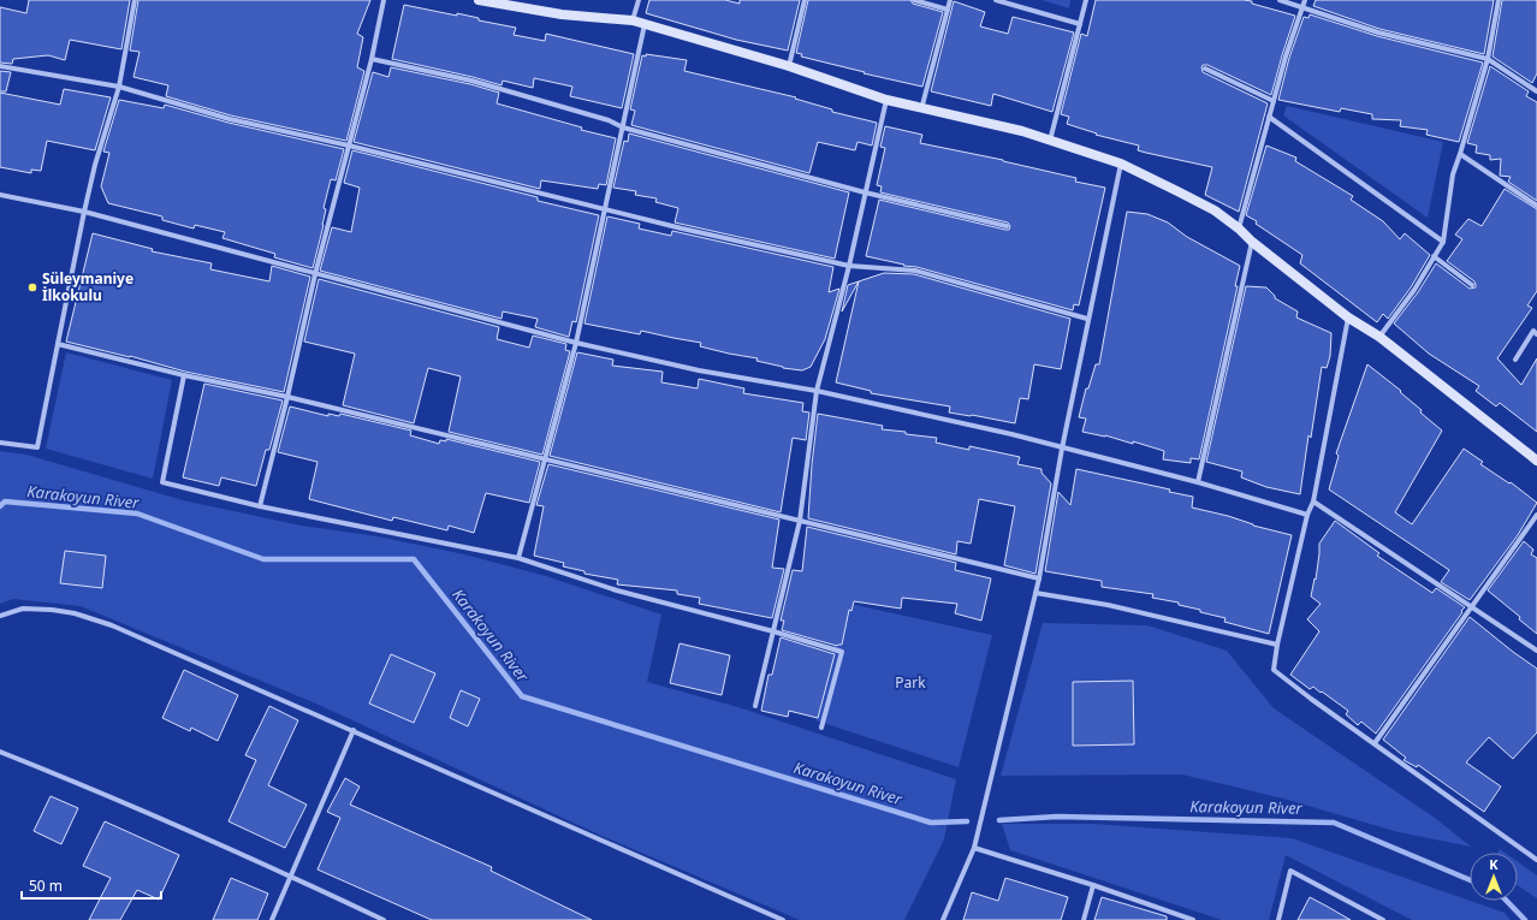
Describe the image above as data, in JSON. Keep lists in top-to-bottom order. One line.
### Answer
{"water":["Karakoyun River"],"parks":["Park"],"places":["Süleymaniye İlkokulu"],"scale_bar":"50 m","north":"top"}
